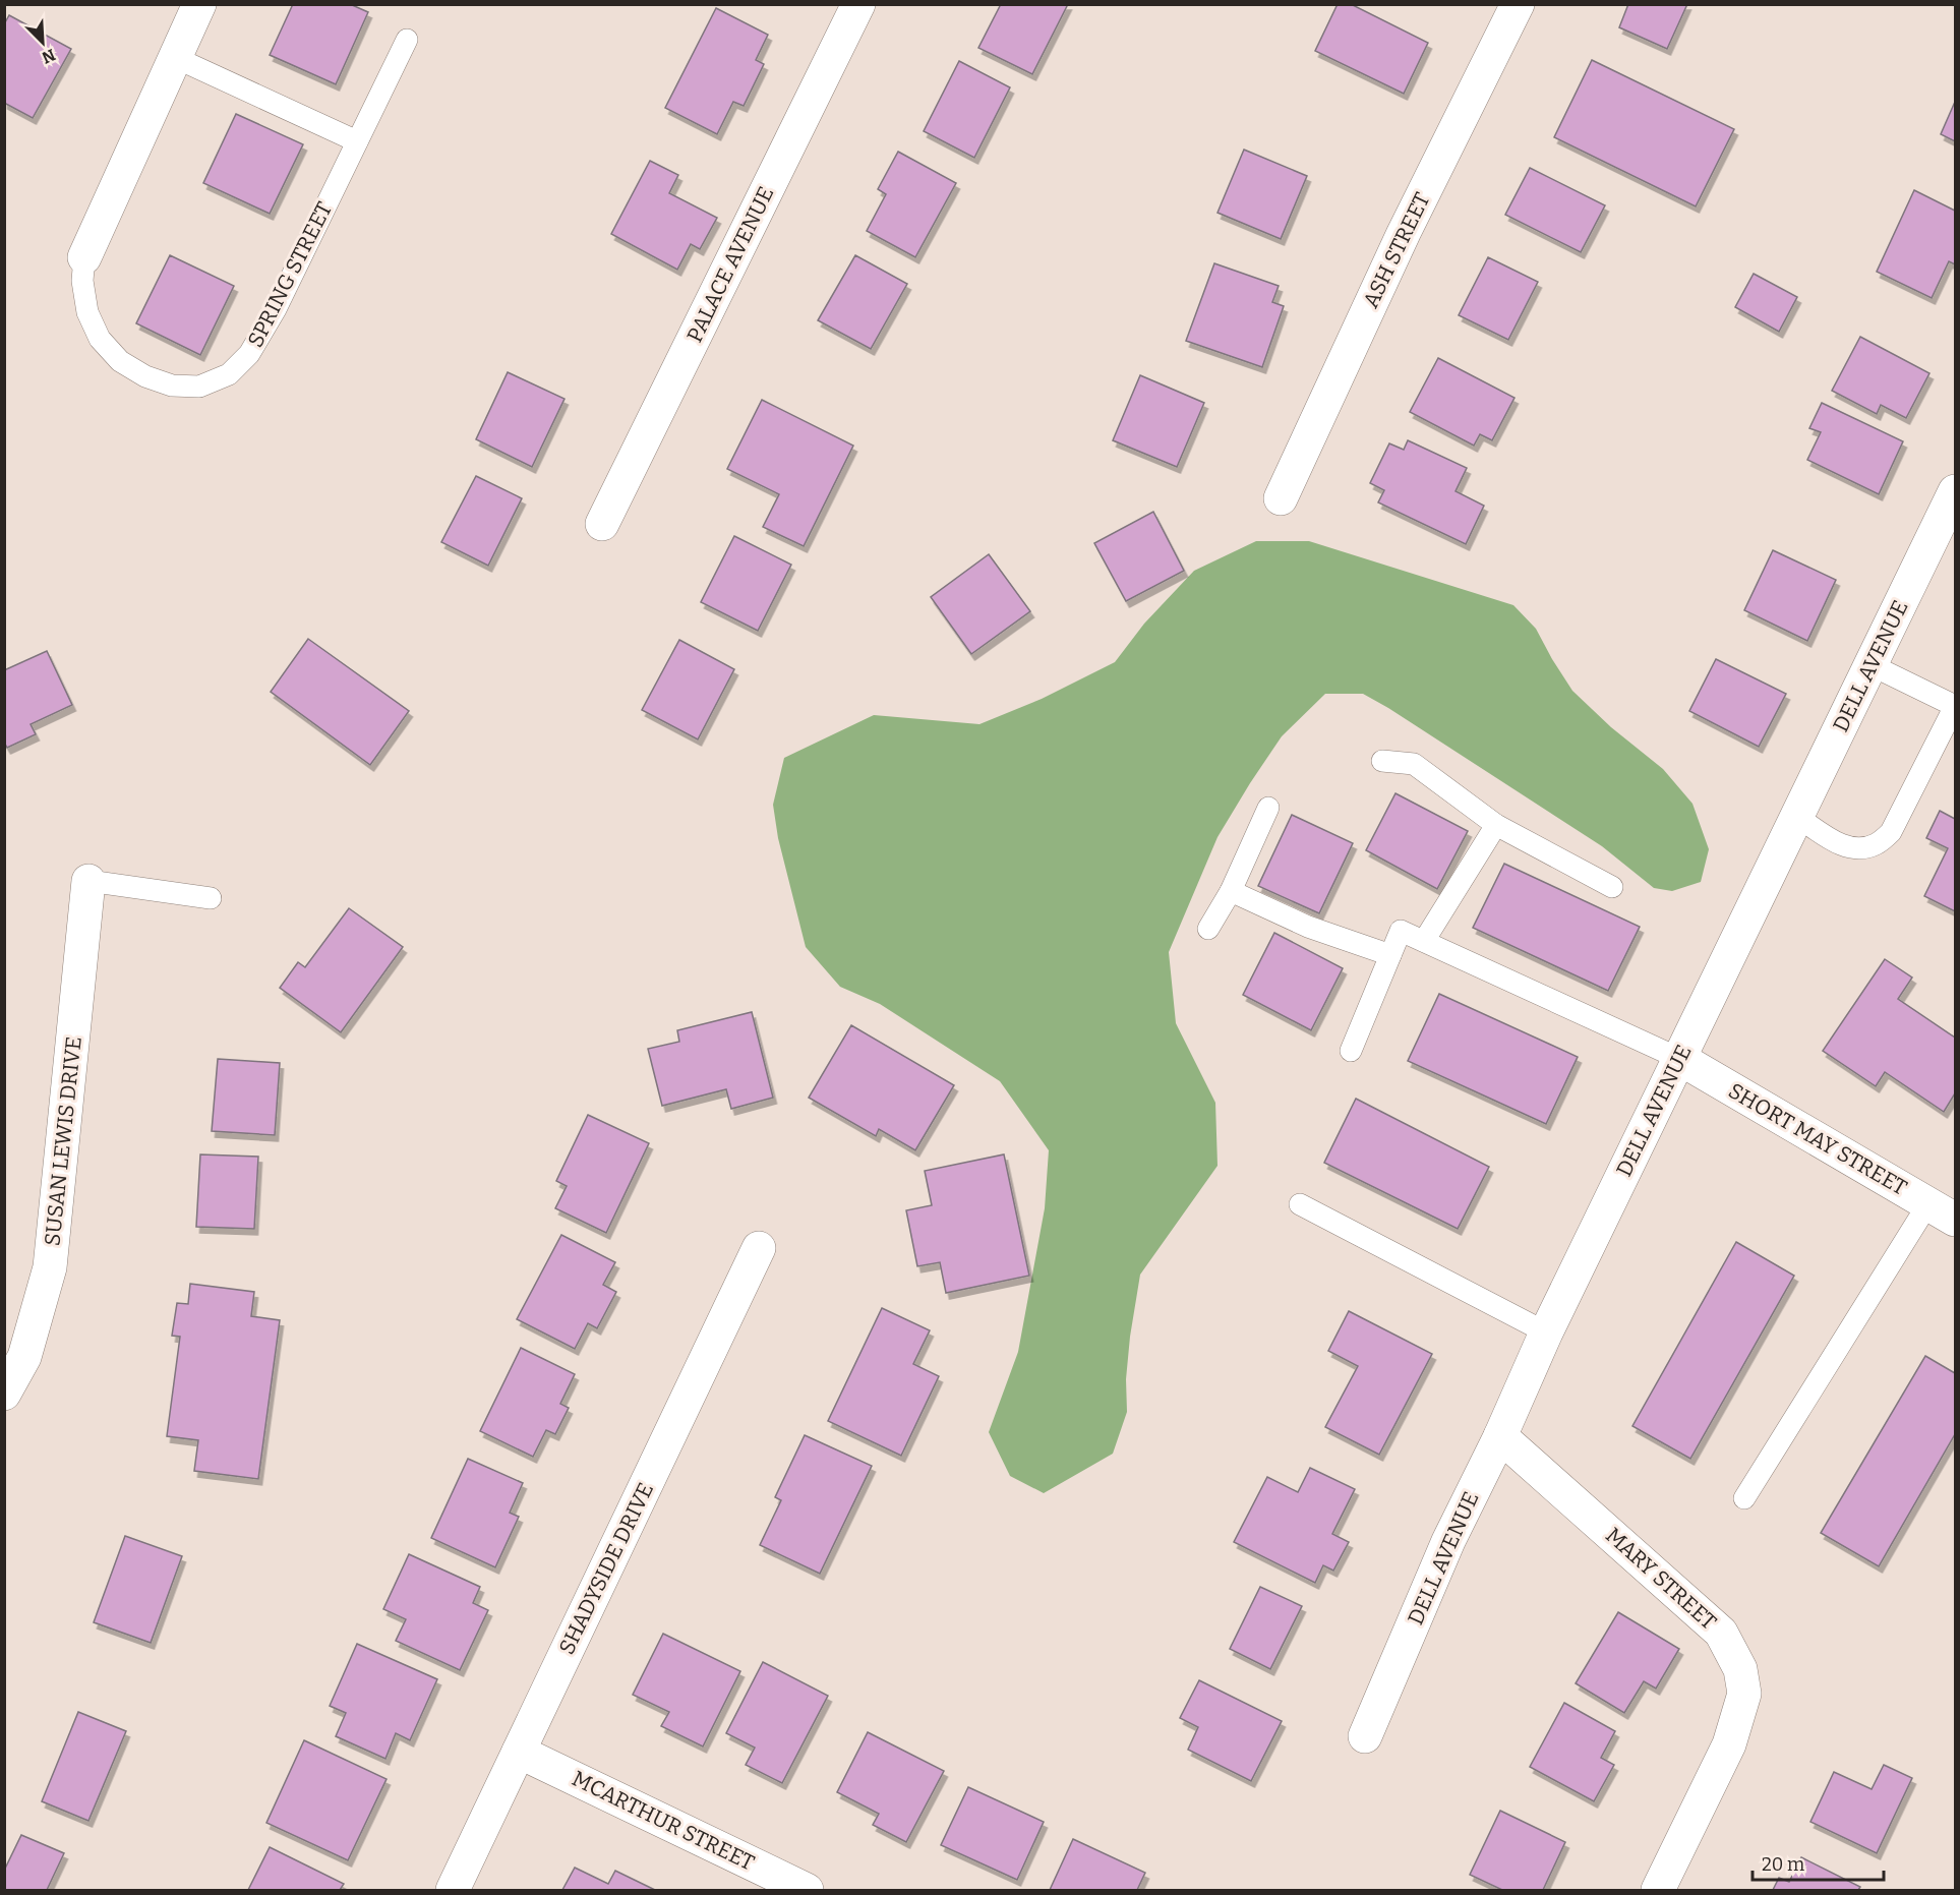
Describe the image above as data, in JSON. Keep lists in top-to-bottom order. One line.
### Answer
{"streets":{"street":["ASH STREET","PALACE AVENUE","SPRING STREET","DELL AVENUE","SHORT MAY STREET","SUSAN LEWIS DRIVE","SHADYSIDE DRIVE","MARY STREET","MCARTHUR STREET"]},"crossings":[["DELL AVENUE","SHORT MAY STREET"],["DELL AVENUE","MARY STREET"],["SHADYSIDE DRIVE","MCARTHUR STREET"]],"scale_bar":"20 m","north":"bottom right"}
